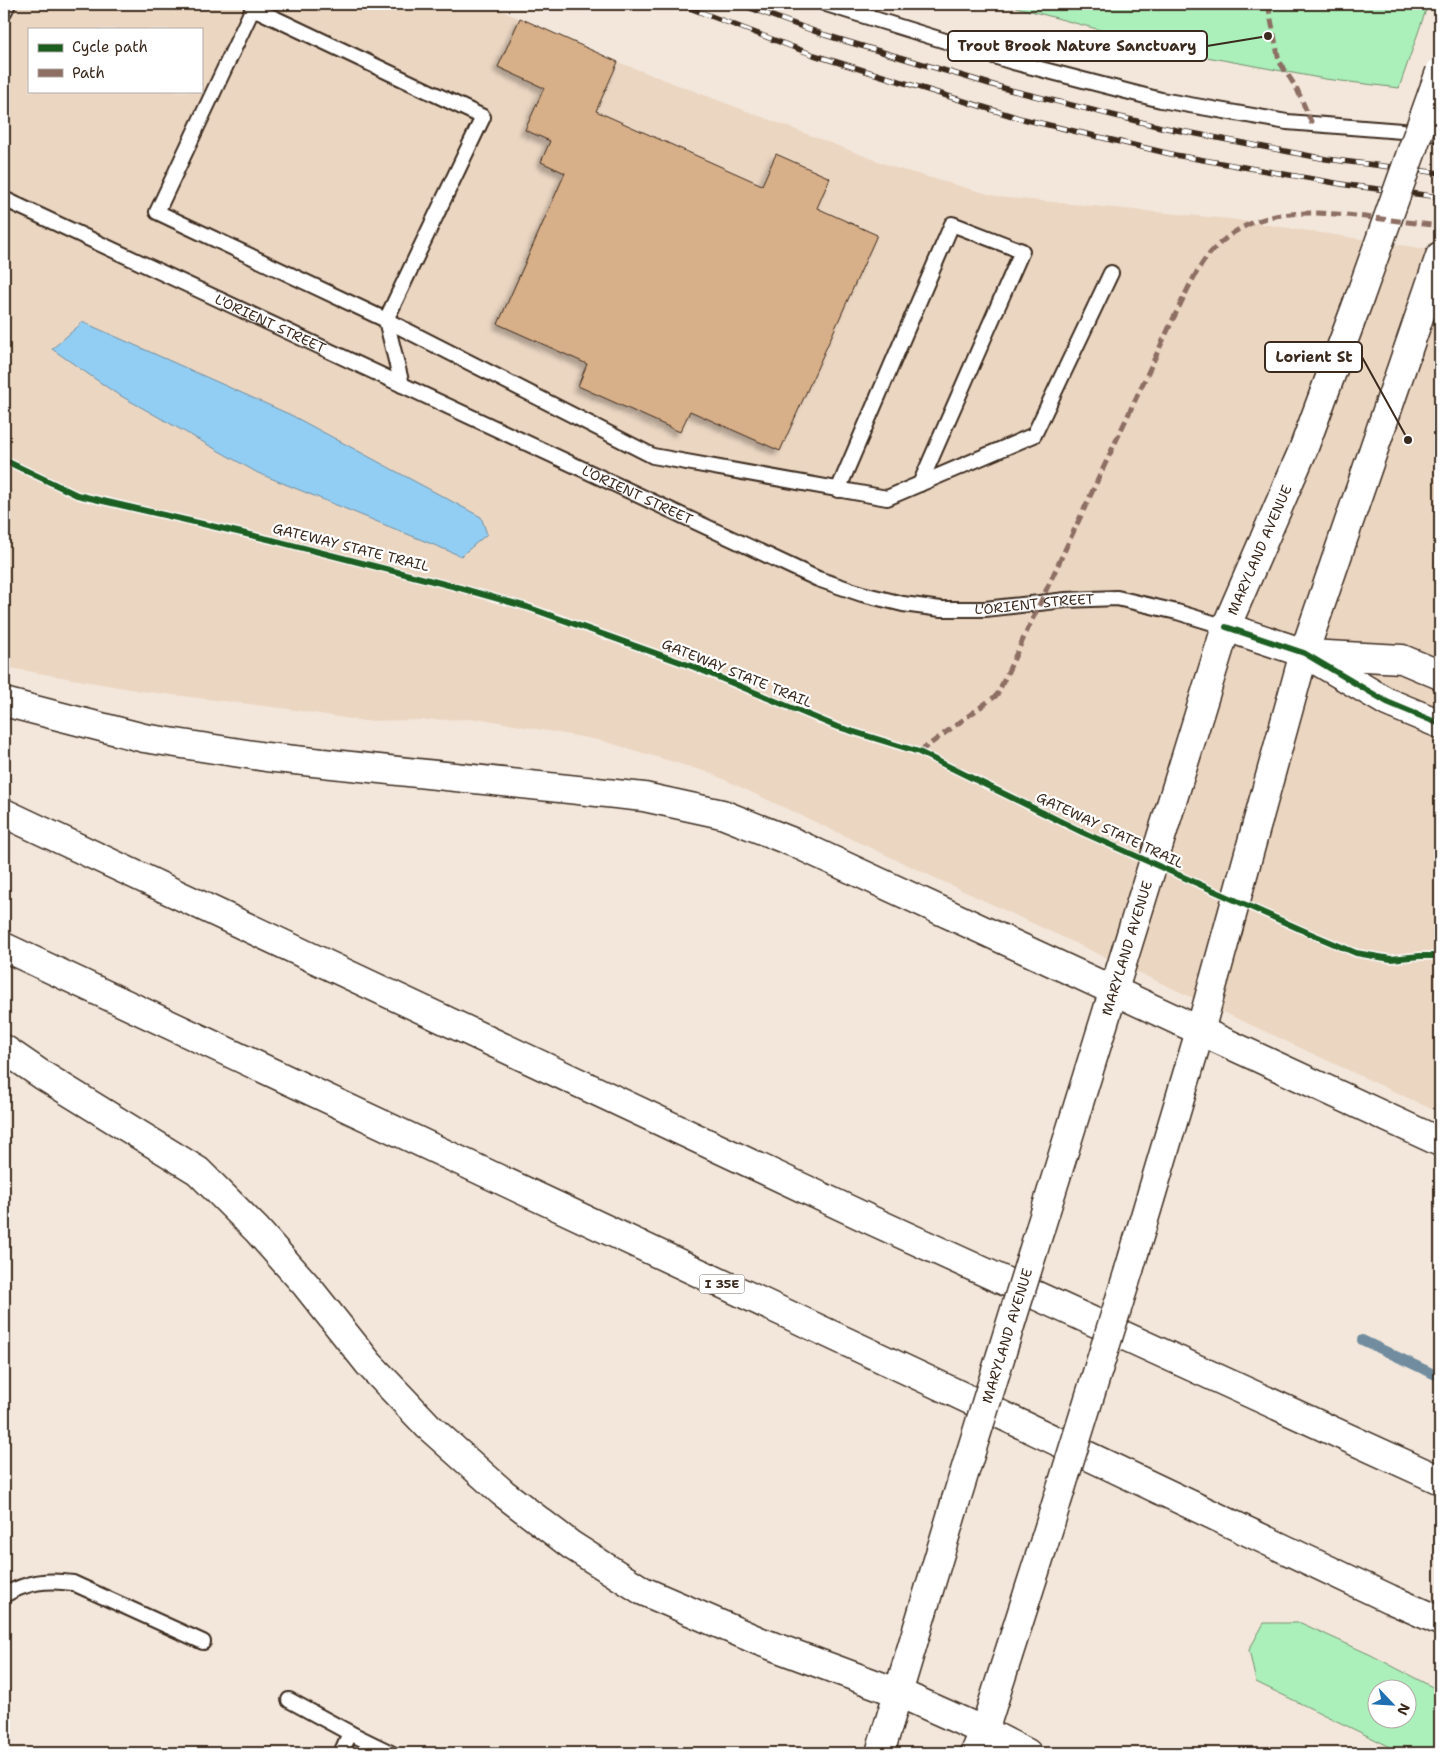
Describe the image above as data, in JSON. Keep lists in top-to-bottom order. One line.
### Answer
{"streets":{"main road":["L'ORIENT STREET","MARYLAND AVENUE","I 35E"],"cycle path":["GATEWAY STATE TRAIL"]},"crossings":[["L'ORIENT STREET","MARYLAND AVENUE"]],"places":["Trout Brook Nature Sanctuary","Lorient St"],"legend":["Cycle path","Path"],"north":"bottom right"}
